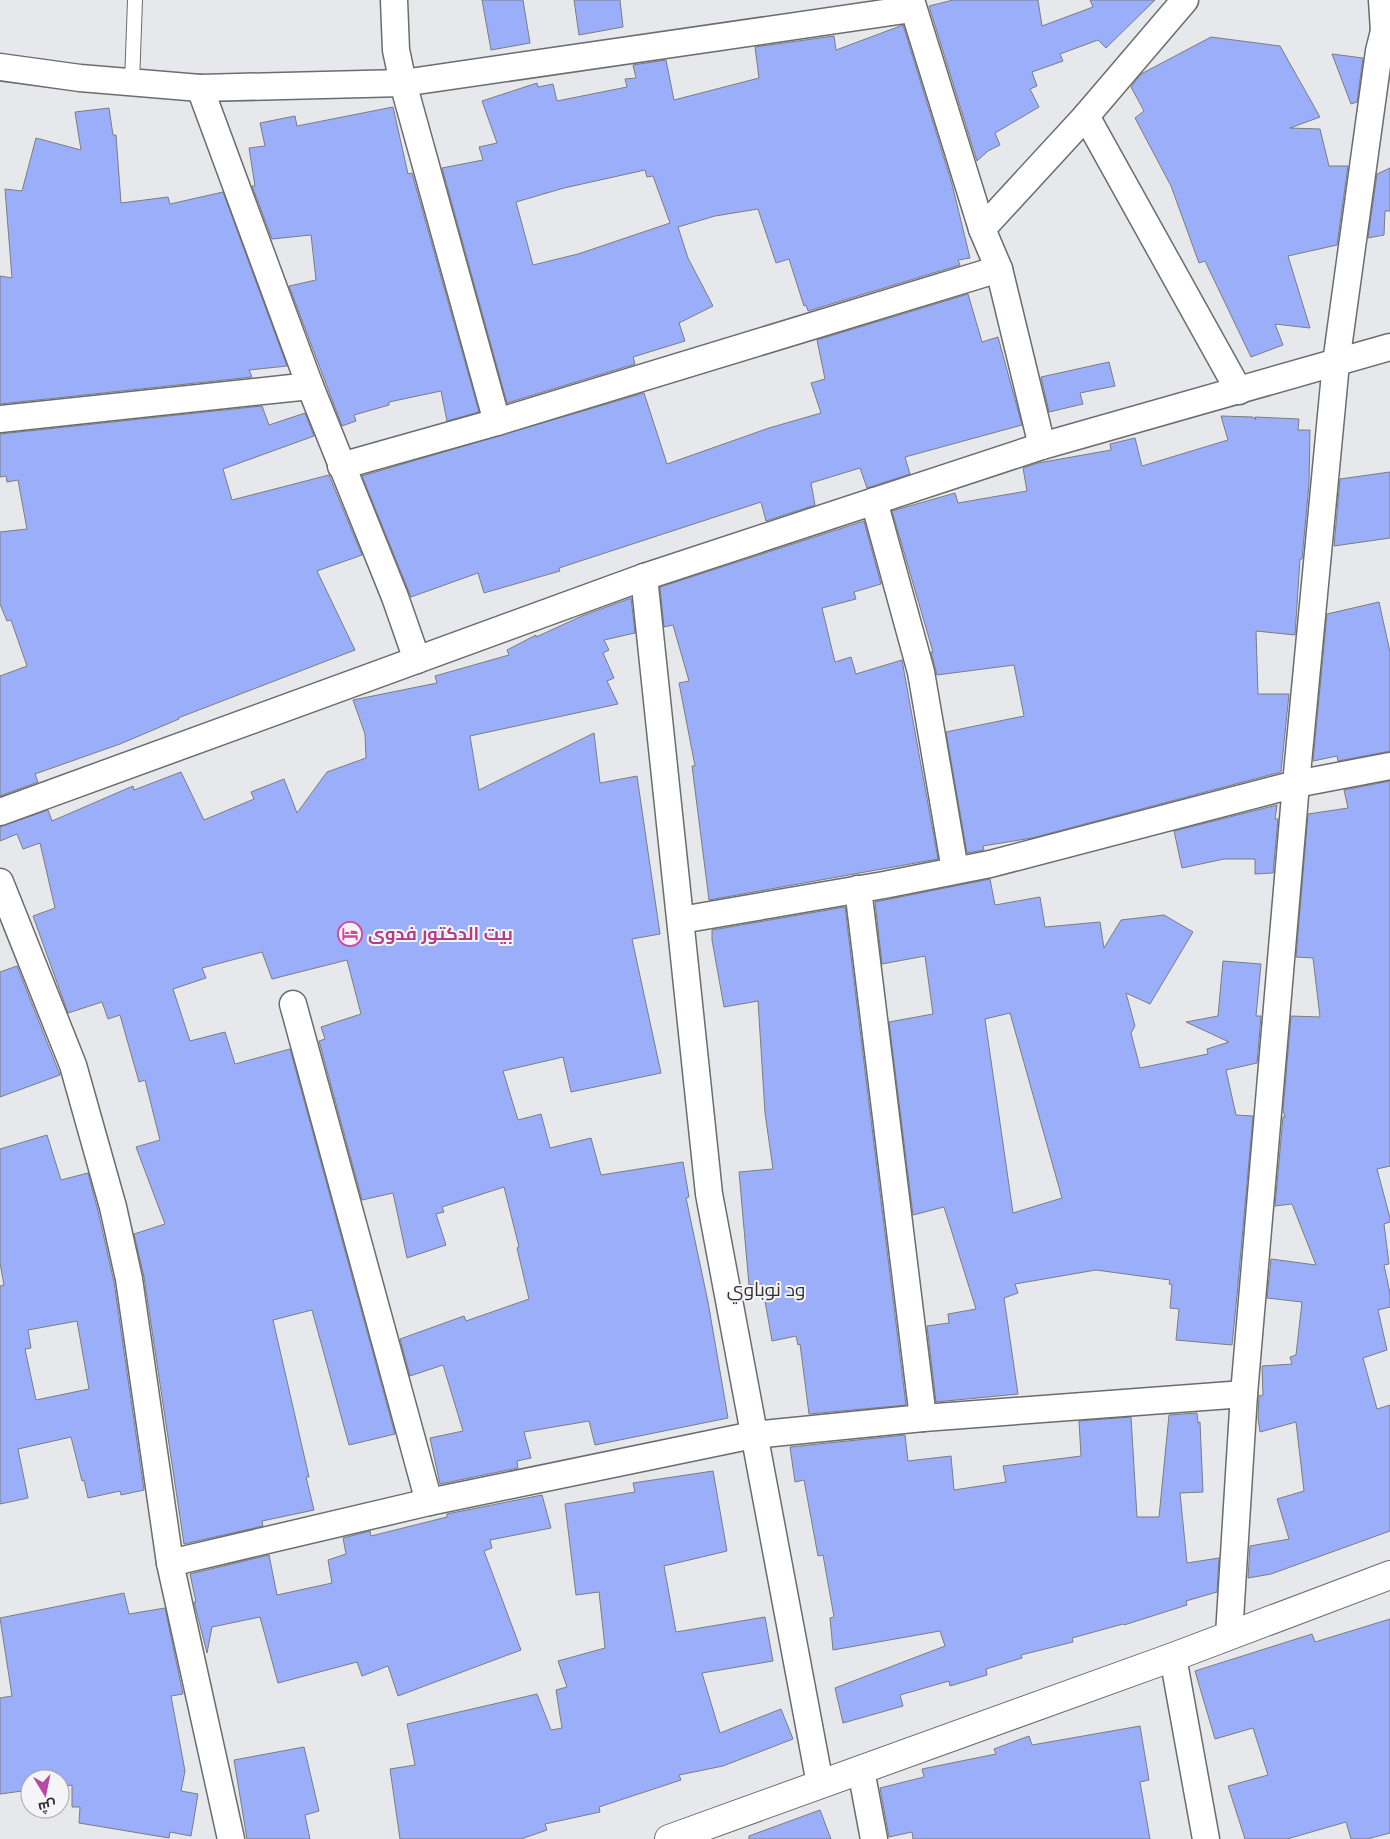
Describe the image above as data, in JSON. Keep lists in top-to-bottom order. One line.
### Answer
{"districts":["ود نوباوي"],"places":{"hotel":["بيت الدكتور فدوى"]},"north":"bottom"}
